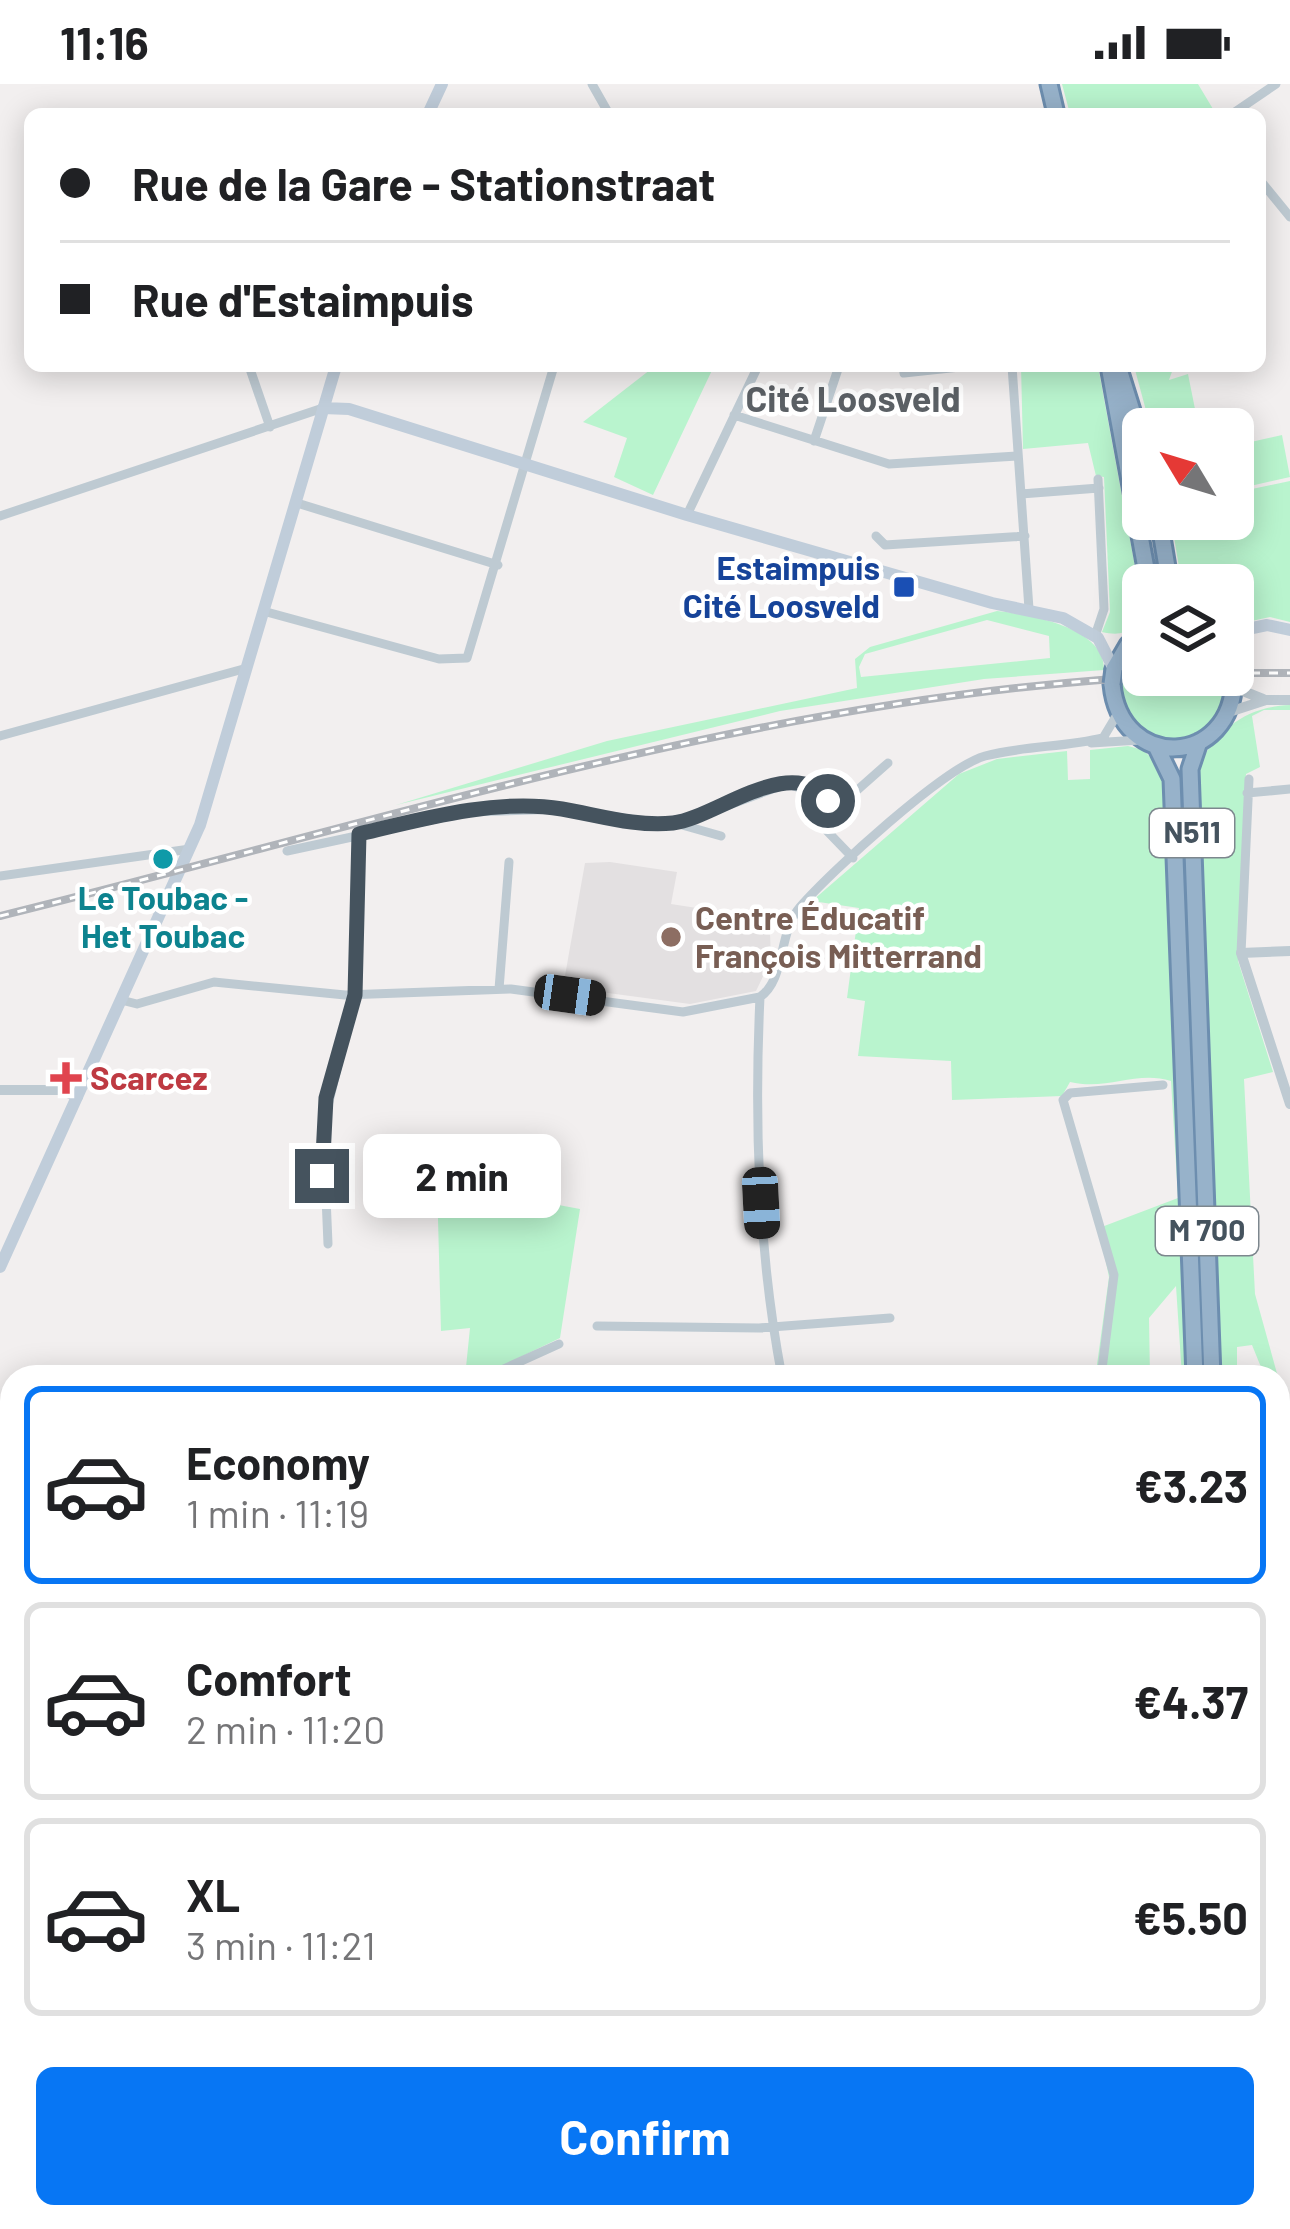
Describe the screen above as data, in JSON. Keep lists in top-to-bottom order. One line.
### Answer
{"streets":{"highway":["N511","M 700"]},"crossings":[["N511","M 700"]],"districts":["Cité Loosveld"],"places":{"transit":["Estaimpuis Cité Loosveld"],"other":["Le Toubac - Het Toubac","Centre Éducatif François Mitterrand"],"health":["Scarcez"]},"north":"top left","page":{"status":"11:16","banner":["Rue de la Gare - Stationstraat","Rue d'Estaimpuis"],"bubble":"2 min","list":[{"name":"Economy","note":"1 min · 11:19","value":"€3.23"},{"name":"Comfort","note":"2 min · 11:20","value":"€4.37"},{"name":"XL","note":"3 min · 11:21","value":"€5.50"}],"buttons":"Confirm"}}
